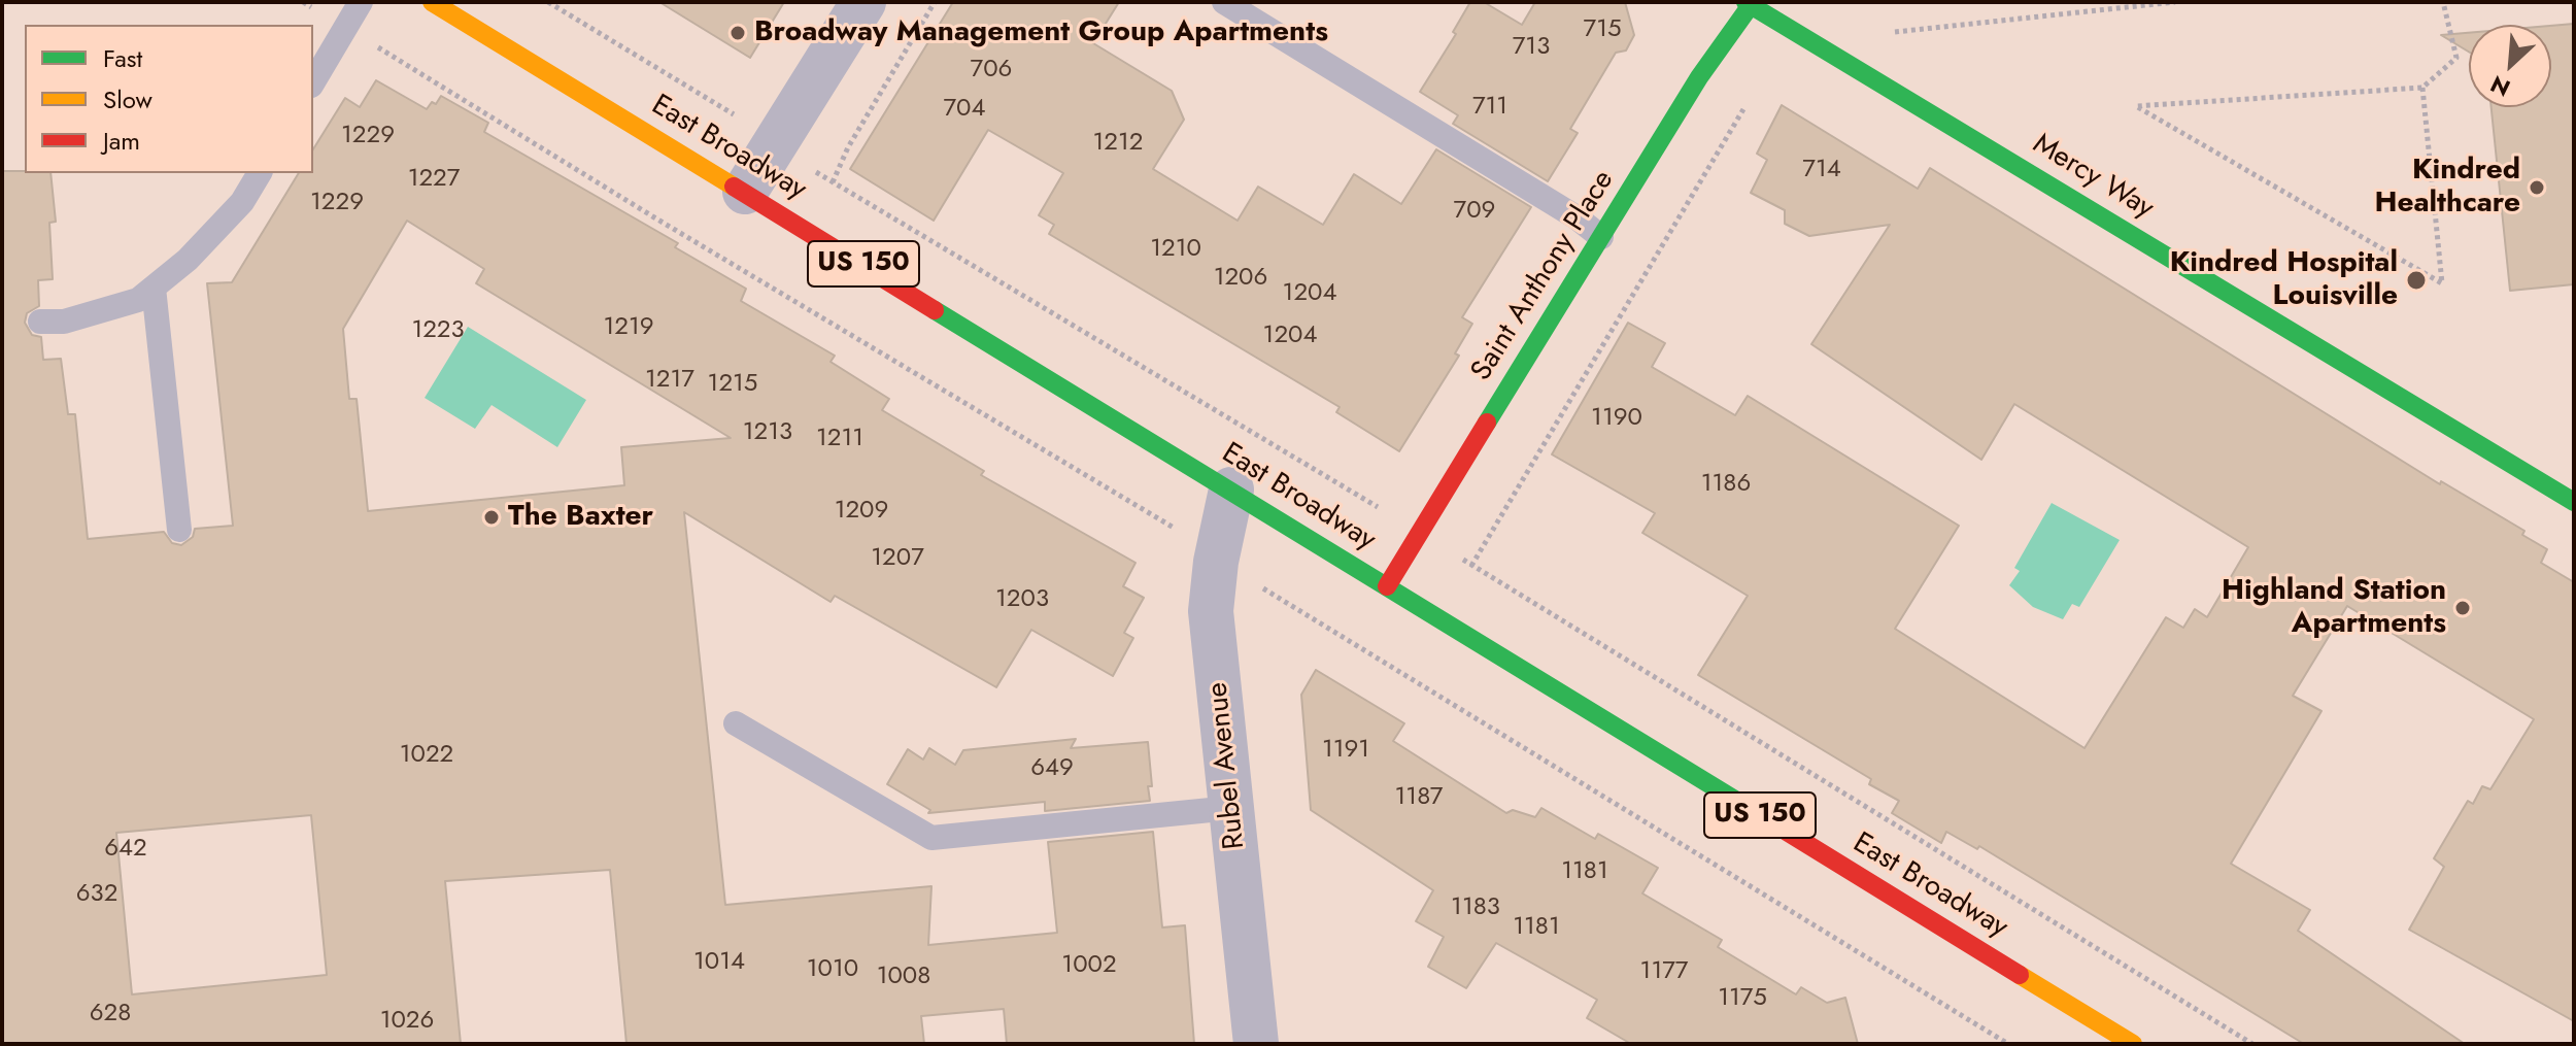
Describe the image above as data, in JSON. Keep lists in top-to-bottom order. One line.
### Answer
{"streets":{"main road":["East Broadway","Mercy Way","US 150","Saint Anthony Place"],"street":["Rubel Avenue"]},"crossings":[["East Broadway","Saint Anthony Place"],["East Broadway","Rubel Avenue"],["Mercy Way","Saint Anthony Place"]],"places":["Broadway Management Group Apartments","Kindred Healthcare","Kindred Hospital Louisville","The Baxter","Highland Station Apartments"],"house_numbers":["715","713","706","711","704","1229","1212","714","1227","1229","709","1210","1206","1204","1219","1223","1204","1217","1215","1190","1213","1211","1186","1209","1207","1203","1191","1022","649","1187","642","1181","632","1183","1181","1014","1002","1010","1177","1008","1175","628","1026"],"legend":["Fast","Slow","Jam"],"north":"bottom left"}
